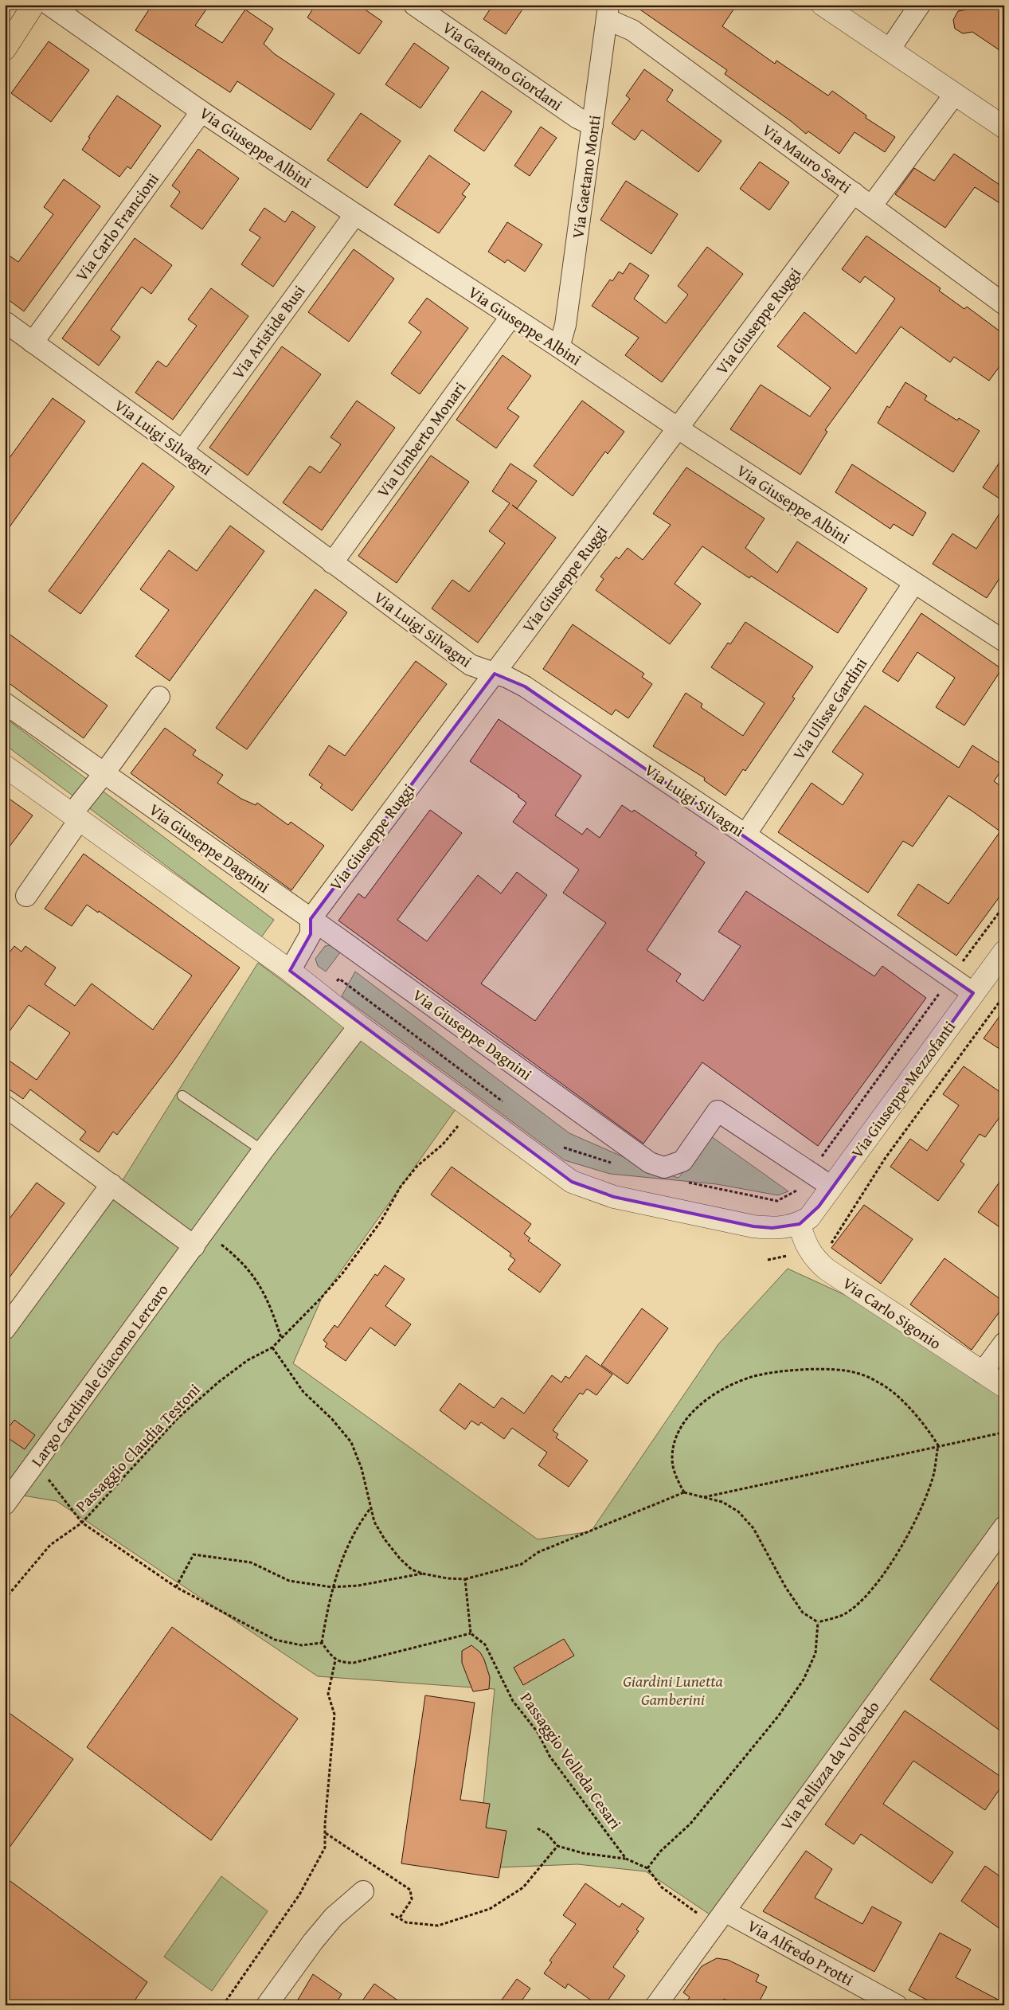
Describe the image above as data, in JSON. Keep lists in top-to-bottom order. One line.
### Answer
{"streets":{"street":["Via Gaetano Giordani","Via Giuseppe Albini","Via Mauro Sarti","Via Gaetano Monti","Via Carlo Francioni","Via Giuseppe Ruggi","Via Aristide Busi","Via Luigi Silvagni","Via Umberto Monari","Via Ulisse Gardini","Via Giuseppe Dagnini","Via Giuseppe Mezzofanti","Via Carlo Sigonio","Largo Cardinale Giacomo Lercaro","Via Pellizza da Volpedo","Via Alfredo Protti"],"path":["Passaggio Claudia Testoni","Passaggio Velleda Cesari"]},"crossings":[["Via Gaetano Giordani","Via Gaetano Monti"],["Via Giuseppe Albini","Via Gaetano Monti"],["Via Giuseppe Albini","Via Carlo Francioni"],["Via Giuseppe Albini","Via Giuseppe Ruggi"],["Via Giuseppe Albini","Via Aristide Busi"],["Via Giuseppe Albini","Via Umberto Monari"],["Via Giuseppe Albini","Via Ulisse Gardini"],["Via Mauro Sarti","Via Gaetano Monti"],["Via Mauro Sarti","Via Giuseppe Ruggi"],["Via Carlo Francioni","Via Luigi Silvagni"],["Via Giuseppe Ruggi","Via Luigi Silvagni"],["Via Giuseppe Ruggi","Via Giuseppe Dagnini"],["Via Aristide Busi","Via Luigi Silvagni"],["Via Luigi Silvagni","Via Umberto Monari"],["Via Luigi Silvagni","Via Ulisse Gardini"],["Via Luigi Silvagni","Via Giuseppe Mezzofanti"],["Via Giuseppe Dagnini","Via Giuseppe Mezzofanti"],["Via Giuseppe Mezzofanti","Via Carlo Sigonio"],["Via Pellizza da Volpedo","Via Alfredo Protti"]],"parks":["Giardini Lunetta Gamberini"]}
